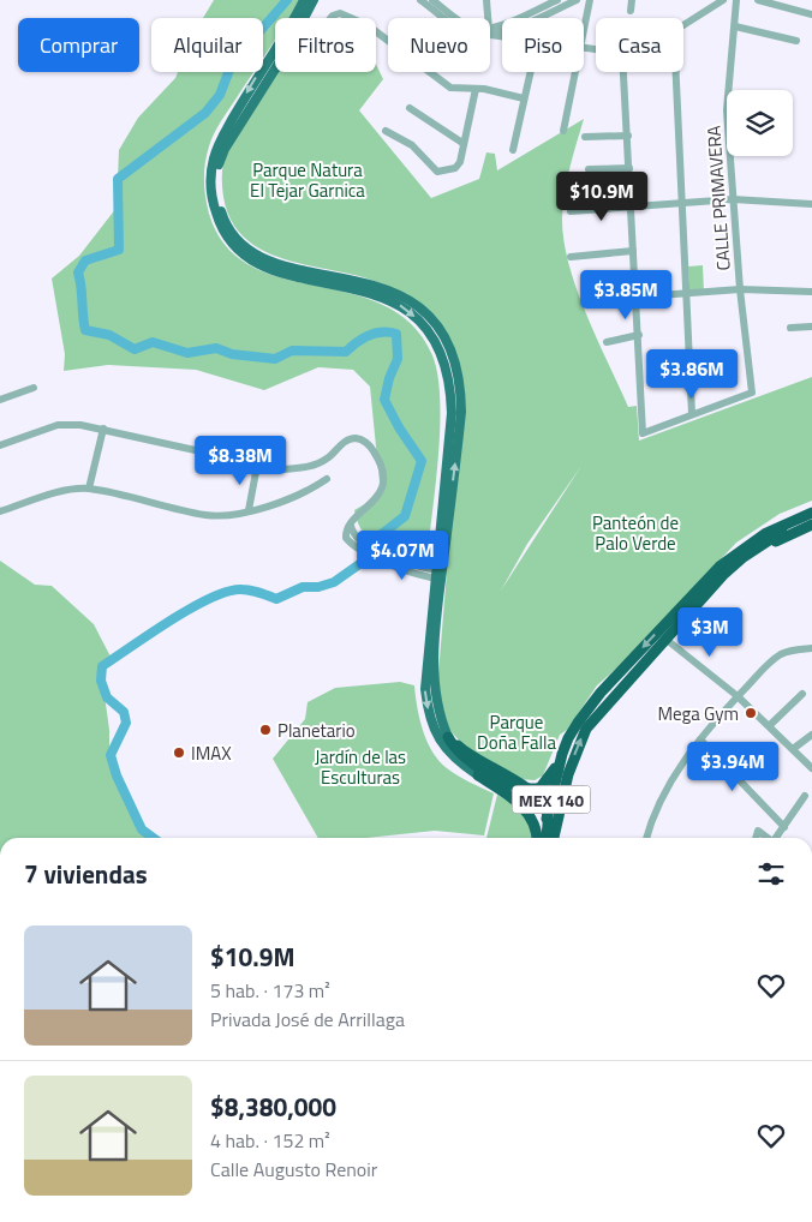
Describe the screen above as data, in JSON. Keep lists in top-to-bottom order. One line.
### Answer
{"streets":{"highway":["MEX 140"],"street":["CALLE PRIMAVERA"]},"parks":["Parque Natura El Tejar Garnica","Panteón de Palo Verde","Parque Doña Falla","Jardín de las Esculturas"],"places":["Mega Gym","Planetario","IMAX"],"page":{"chip":["Comprar","Alquilar","Filtros","Nuevo","Piso","Casa"],"price":["$10.9M","$3.85M","$3.86M","$8.38M","$4.07M","$3M","$3.94M"],"heading":"7 viviendas","list":[{"name":"$10.9M","note":"5 hab. · 173 m² · Privada José de Arrillaga"},{"name":"$8,380,000","note":"4 hab. · 152 m² · Calle Augusto Renoir"}]}}
